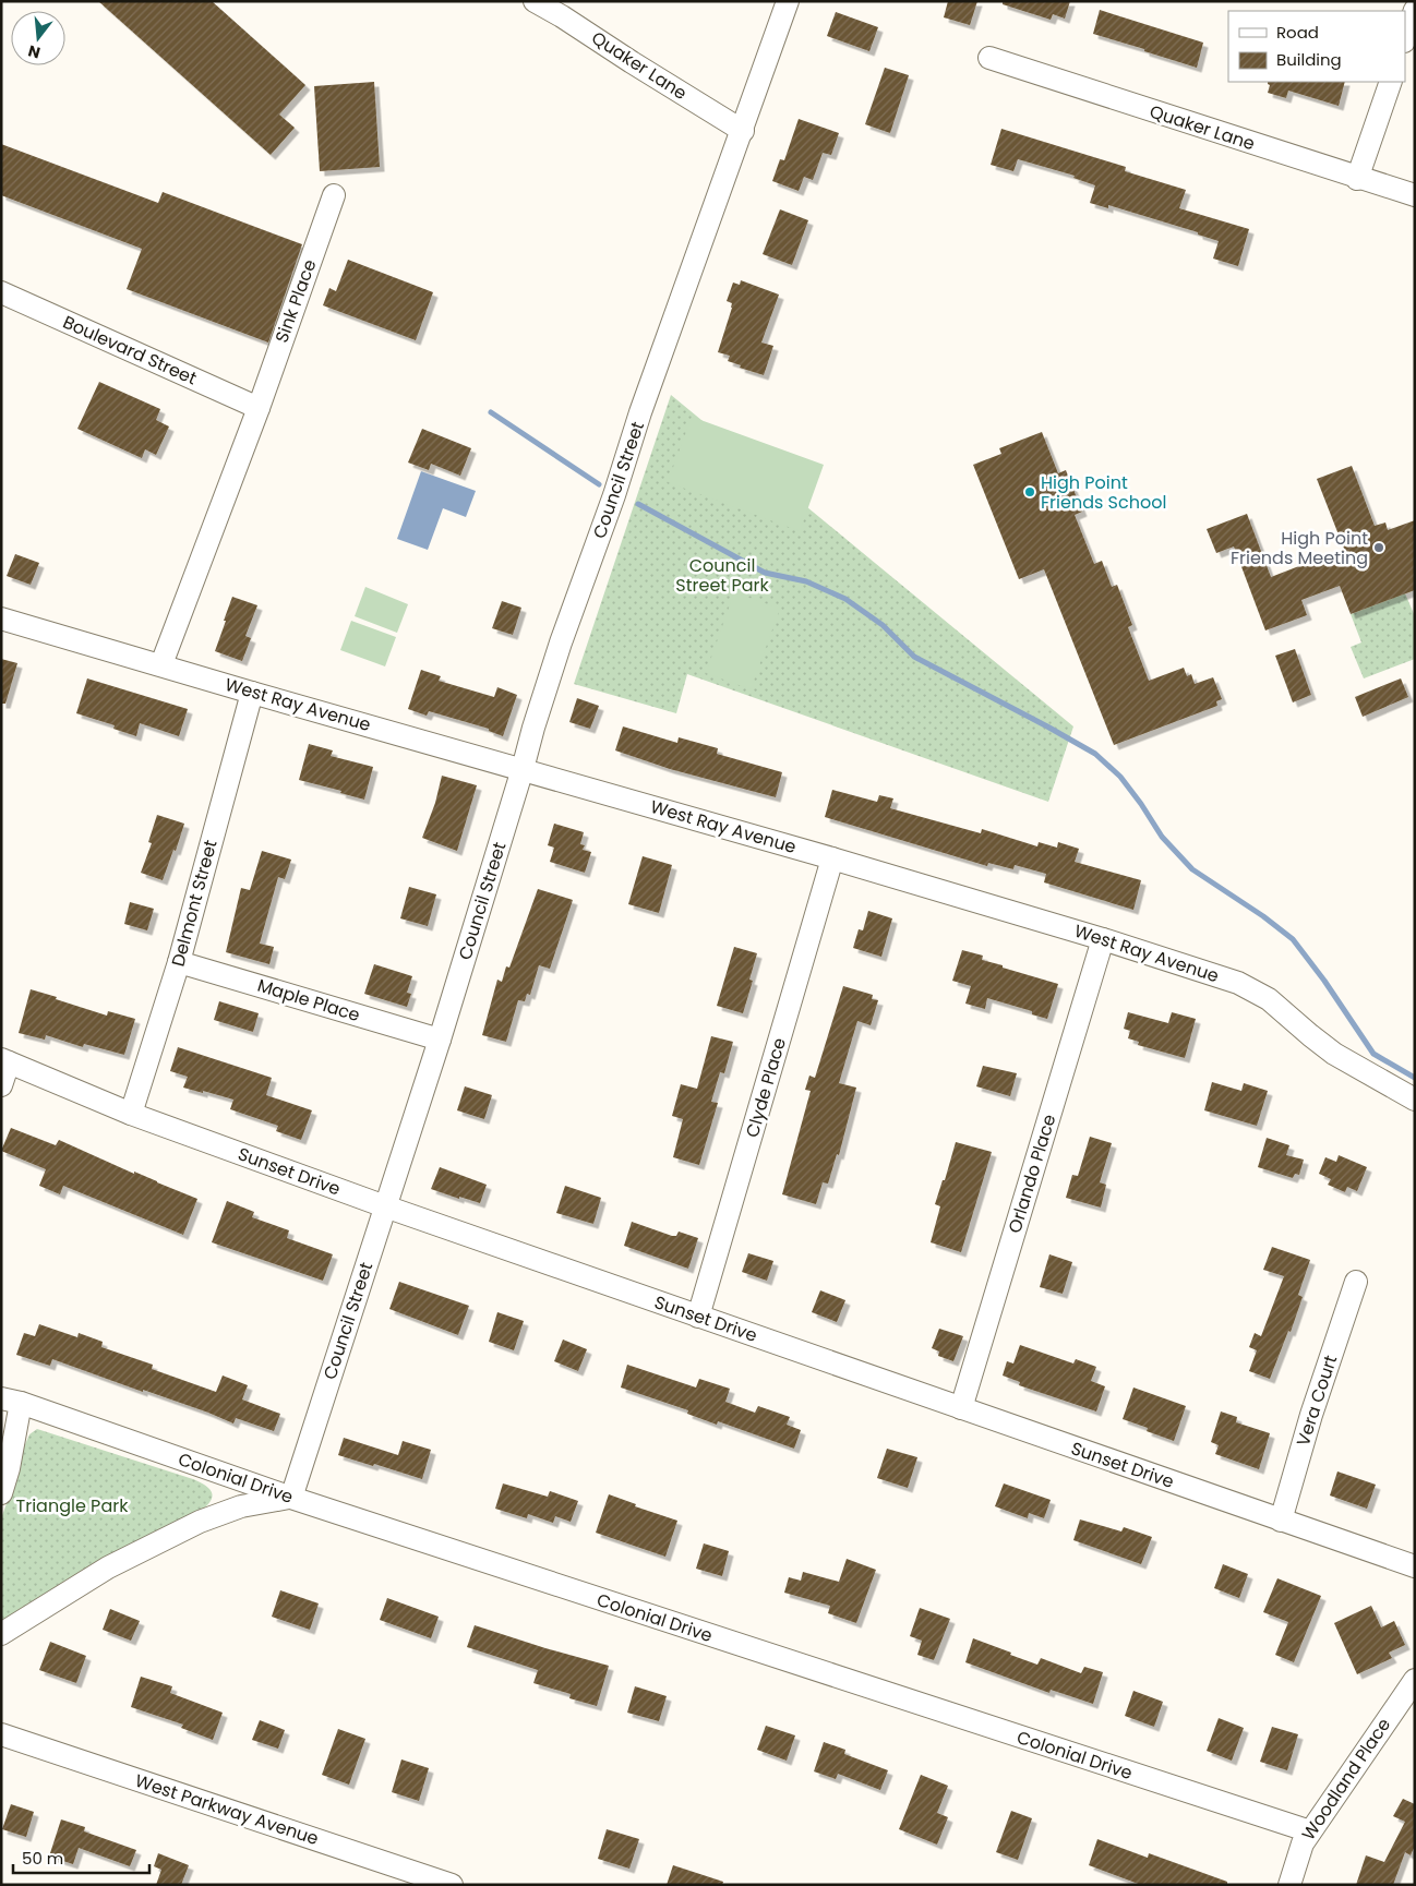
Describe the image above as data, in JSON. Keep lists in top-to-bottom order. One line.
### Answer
{"streets":{"street":["Quaker Lane","Sink Place","Boulevard Street","Council Street","West Ray Avenue","Delmont Street","Maple Place","Clyde Place","Sunset Drive","Orlando Place","Vera Court","Colonial Drive","Woodland Place","West Parkway Avenue"]},"crossings":[["Quaker Lane","Council Street"],["Sink Place","Boulevard Street"],["Council Street","West Ray Avenue"],["Council Street","Maple Place"],["Council Street","Sunset Drive"],["Council Street","Colonial Drive"],["West Ray Avenue","Delmont Street"],["West Ray Avenue","Clyde Place"],["West Ray Avenue","Orlando Place"],["Delmont Street","Maple Place"],["Delmont Street","Sunset Drive"],["Clyde Place","Sunset Drive"],["Sunset Drive","Orlando Place"],["Sunset Drive","Vera Court"],["Colonial Drive","Woodland Place"]],"parks":["Council Street Park","Triangle Park"],"places":["High Point Friends School","High Point Friends Meeting"],"legend":["Road","Building"],"scale_bar":"50 m","north":"bottom"}
